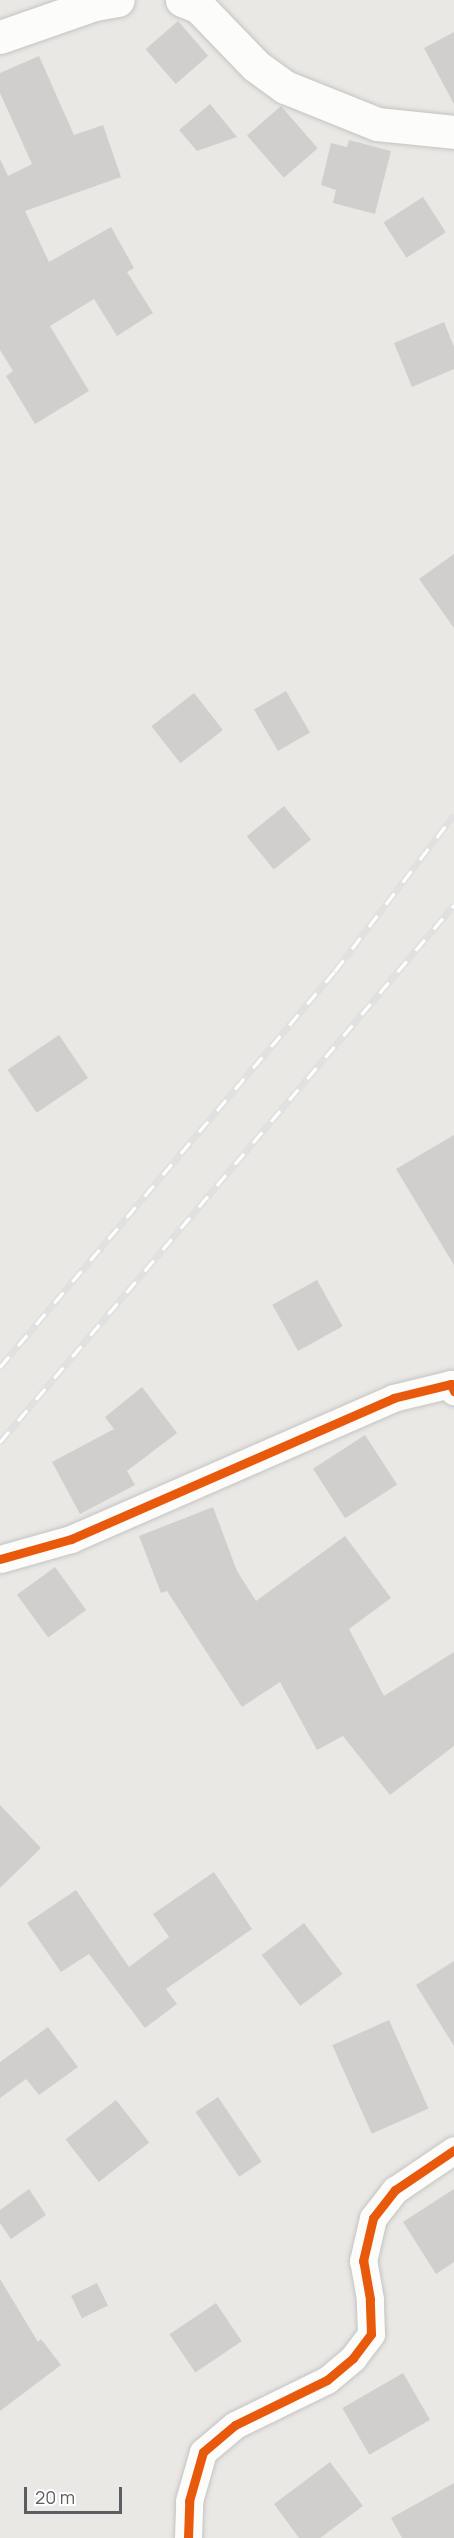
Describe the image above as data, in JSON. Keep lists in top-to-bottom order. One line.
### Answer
{"scale_bar":"20 m"}
